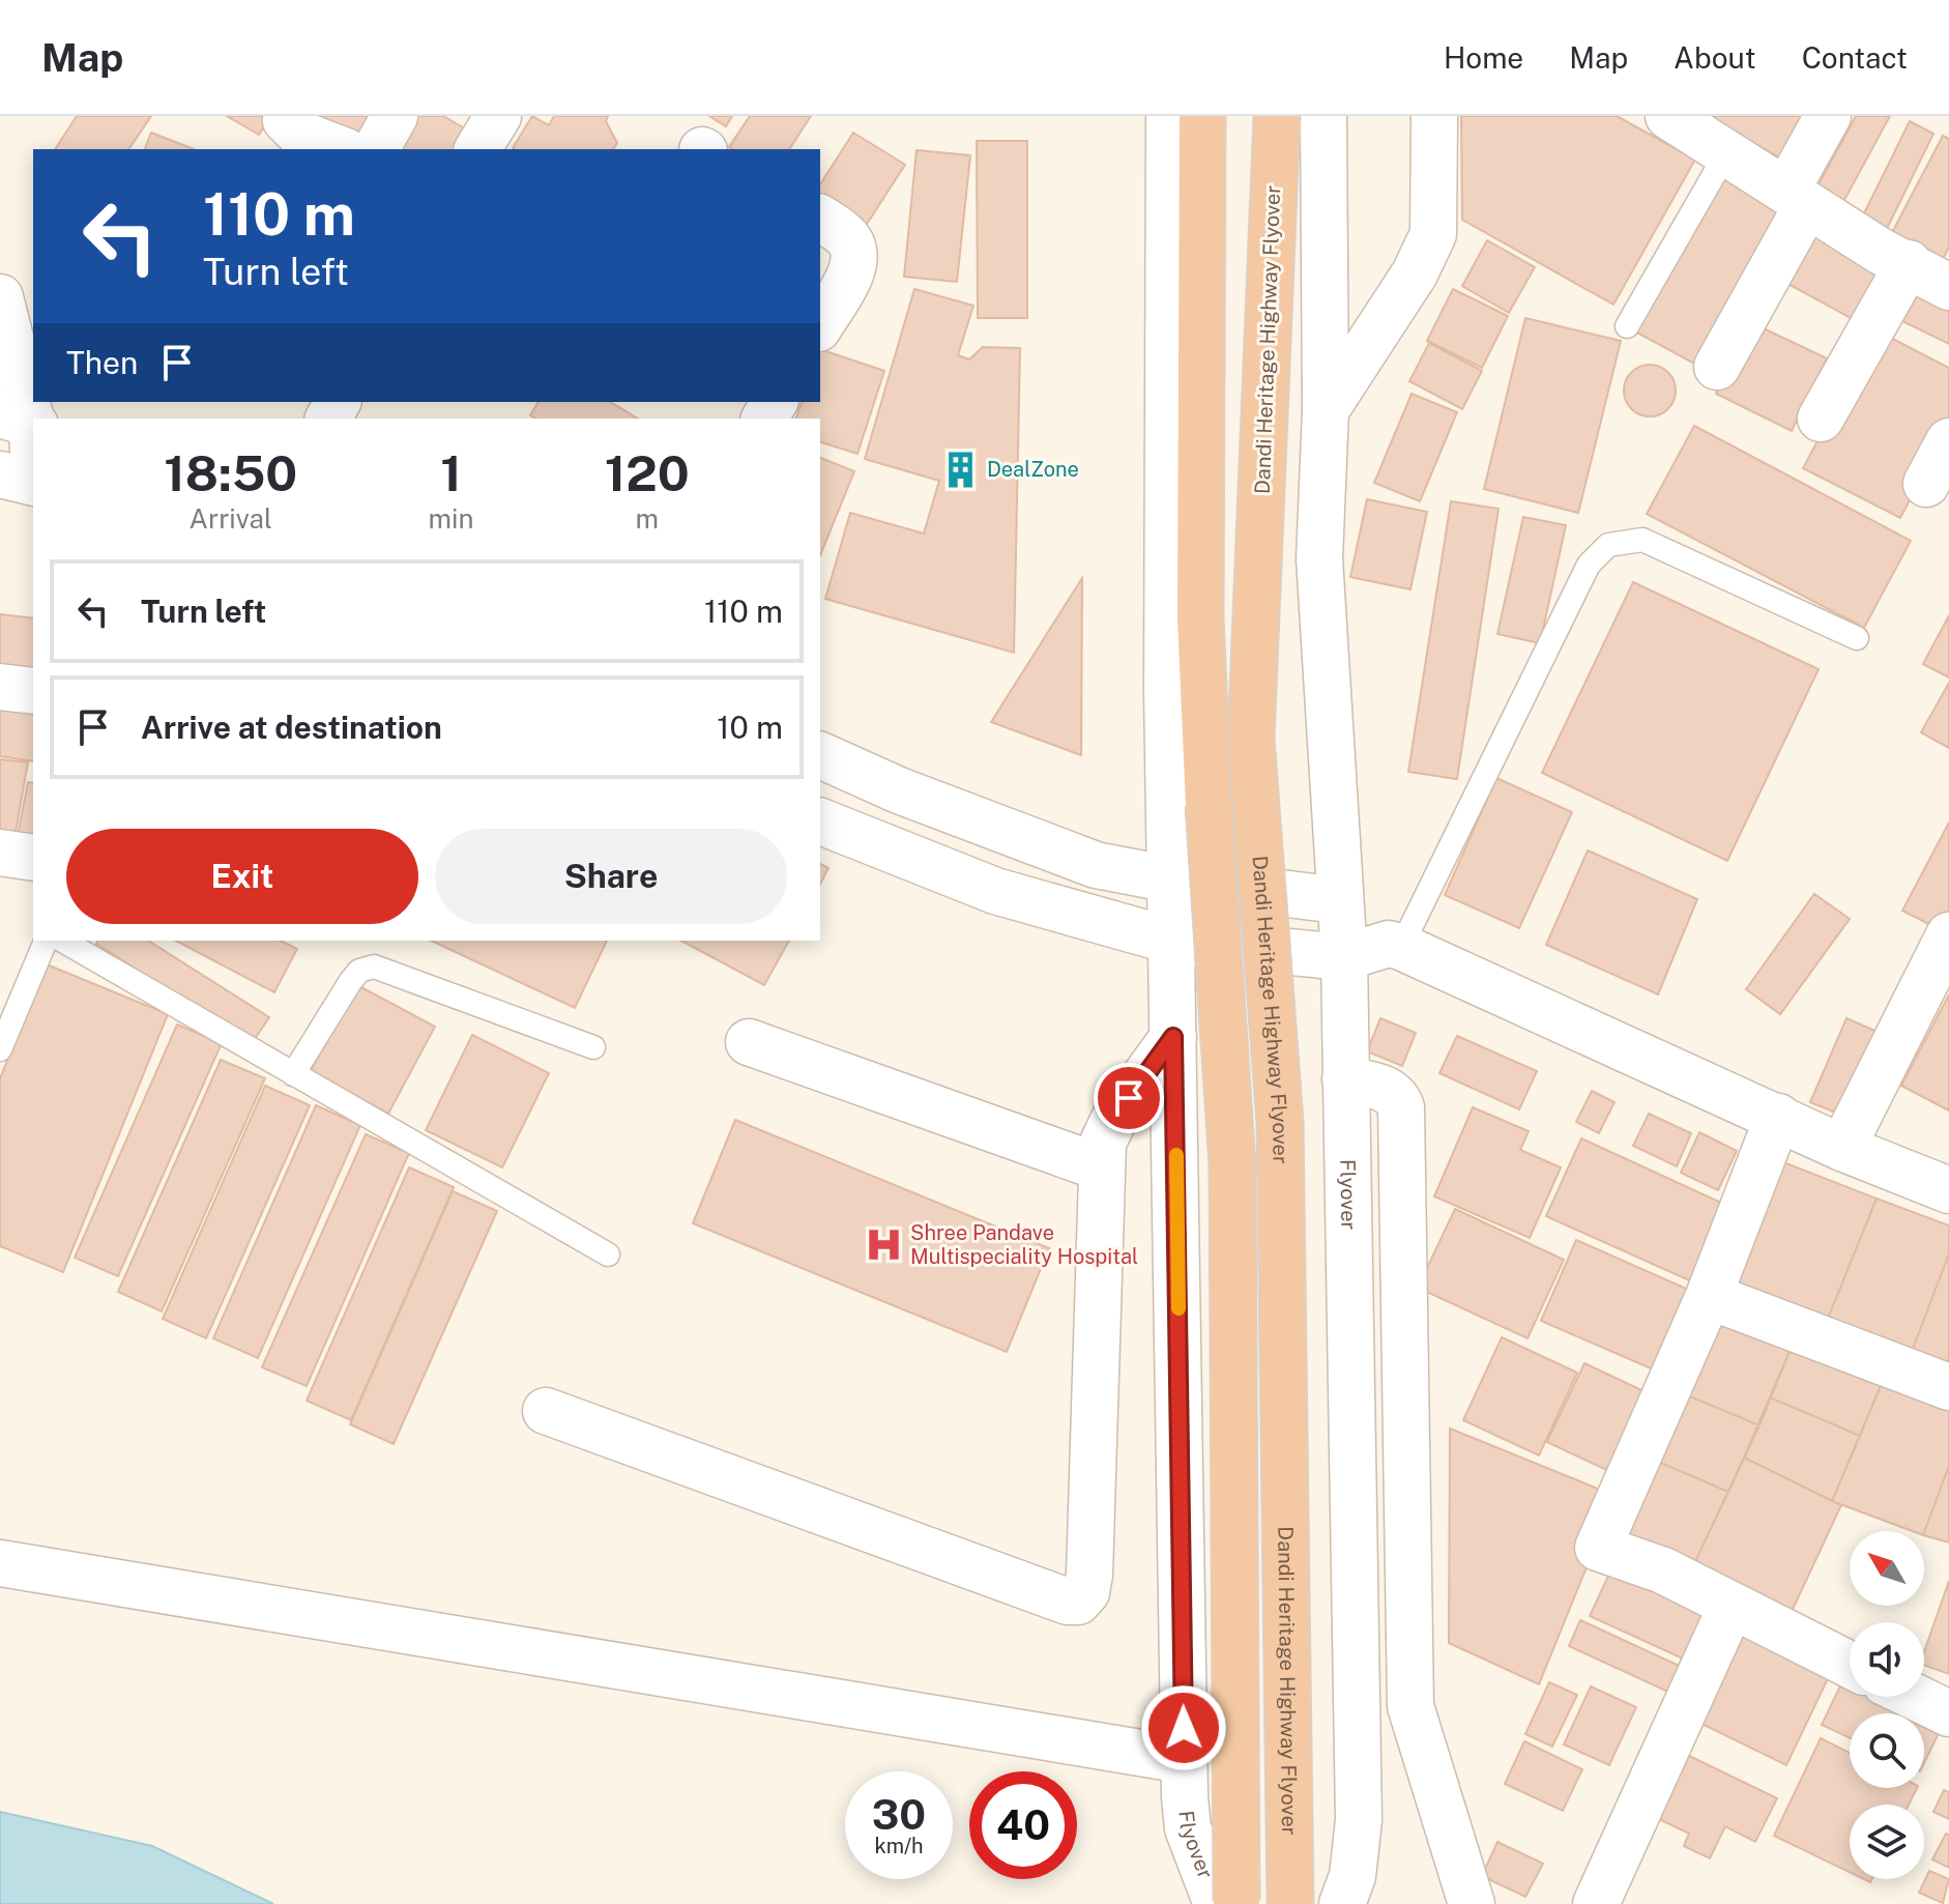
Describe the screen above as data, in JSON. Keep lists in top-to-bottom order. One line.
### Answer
{"streets":{"highway":["Dandi Heritage Highway Flyover"],"street":["Flyover"]},"places":{"building":["DealZone"],"hospital":["Shree Pandave Multispeciality Hospital"]},"north":"top left","page":{"header":"Map","nav":["Home","Map","About","Contact"],"turn":["110 m","Turn left"],"then":"Then","eta":["18:50","Arrival","1","min","120","m"],"list":[{"name":"Turn left","value":"110 m"},{"name":"Arrive at destination","value":"10 m"}],"buttons":["Exit","Share"],"speed":"30 km/h","limit":"40"}}
